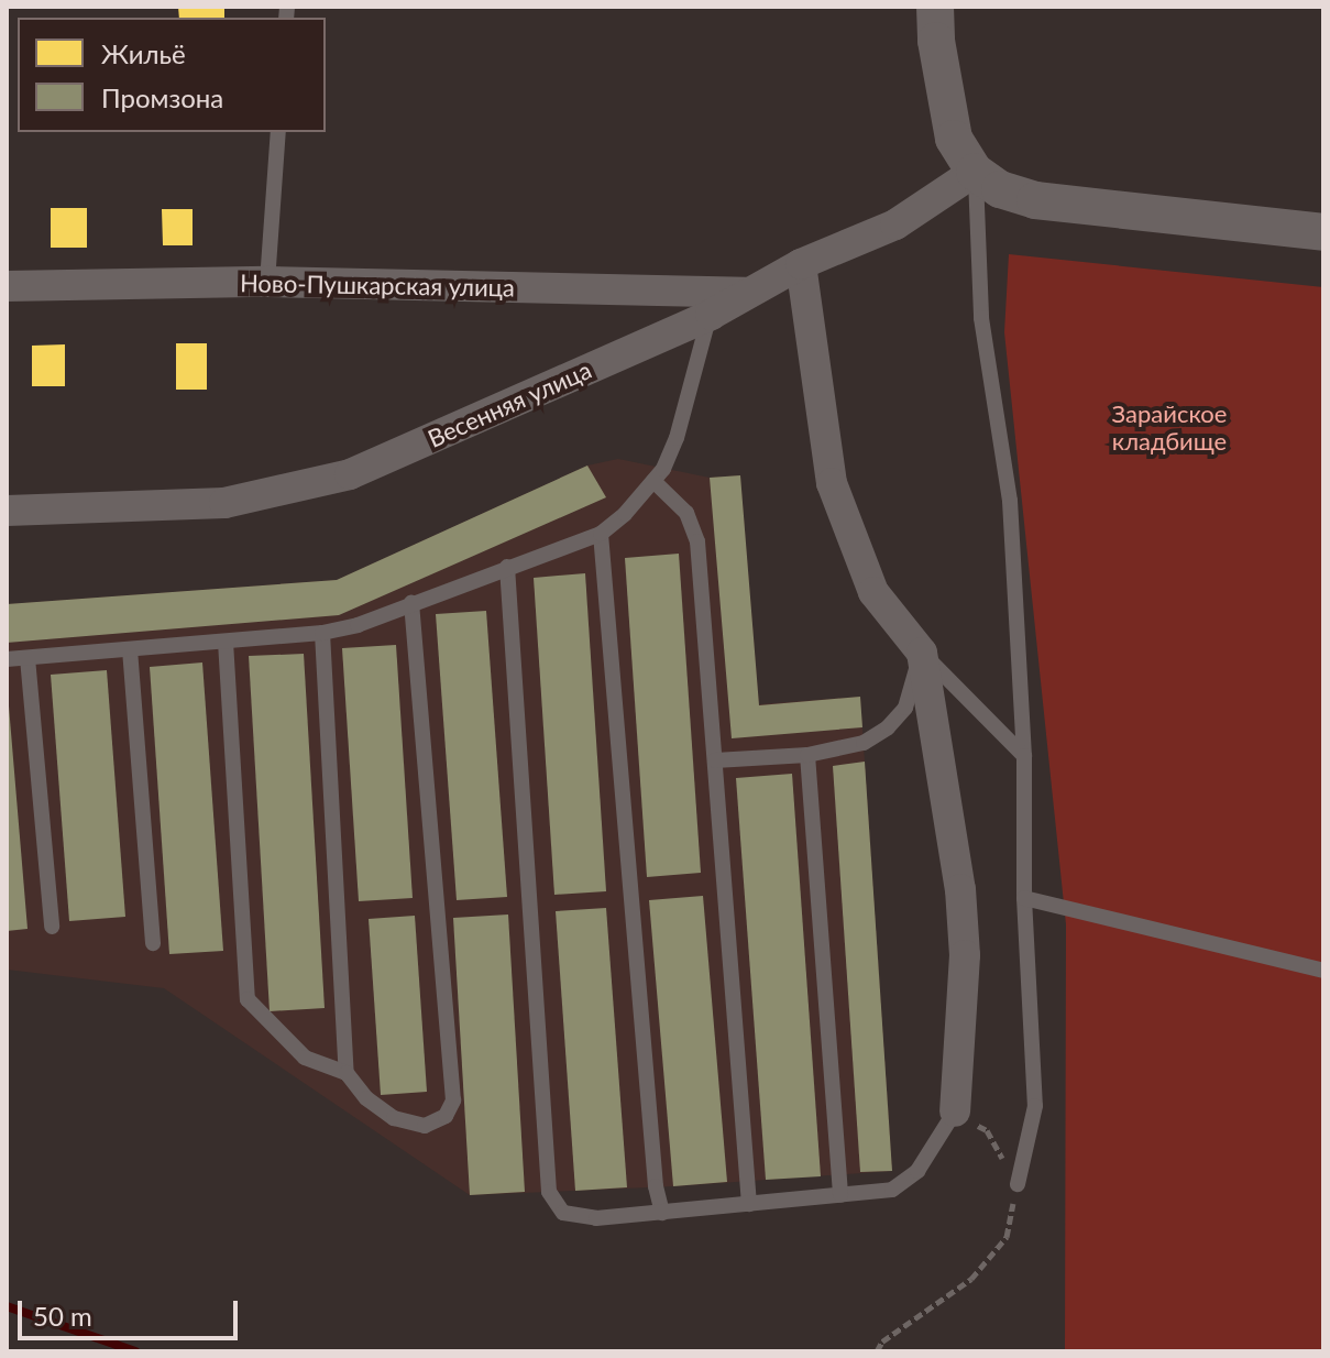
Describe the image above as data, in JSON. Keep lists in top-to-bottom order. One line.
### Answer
{"streets":{"street":["Ново-Пушкарская улица","Весенняя улица"]},"crossings":[["Ново-Пушкарская улица","Весенняя улица"]],"parks":["Зарайское кладбище"],"legend":["Жильё","Промзона"],"scale_bar":"50 m"}
